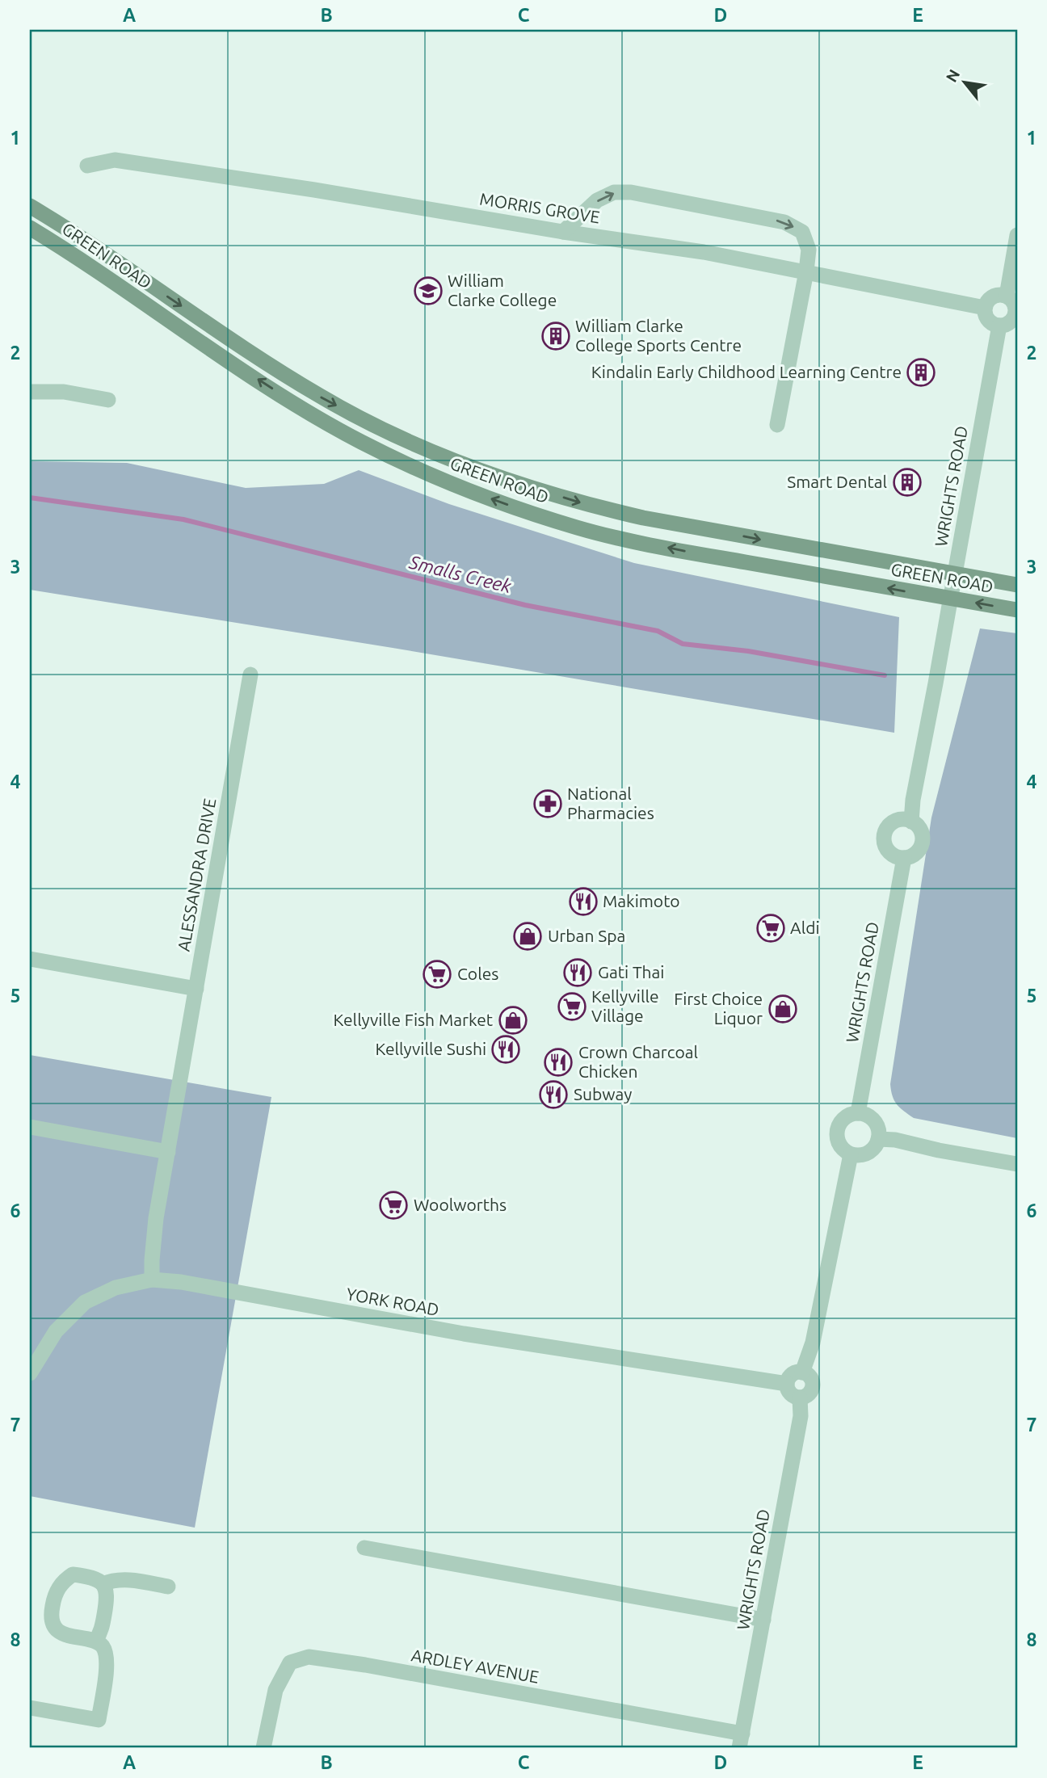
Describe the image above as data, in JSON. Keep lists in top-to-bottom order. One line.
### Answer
{"streets":{"main road":["GREEN ROAD"],"street":["MORRIS GROVE","WRIGHTS ROAD","ALESSANDRA DRIVE","YORK ROAD","ARDLEY AVENUE"]},"crossings":[["MORRIS GROVE","WRIGHTS ROAD"],["GREEN ROAD","WRIGHTS ROAD"],["WRIGHTS ROAD","YORK ROAD"],["WRIGHTS ROAD","ARDLEY AVENUE"],["ALESSANDRA DRIVE","YORK ROAD"]],"water":["Smalls Creek"],"places":{"school or university":["William Clarke College"],"building":["William Clarke College Sports Centre","Kindalin Early Childhood Learning Centre","Smart Dental"],"pharmacy":["National Pharmacies"],"restaurant":["Makimoto","Gati Thai","Kellyville Sushi","Crown Charcoal Chicken","Subway"],"supermarket":["Aldi","Coles","Kellyville Village","Woolworths"],"shop":["Urban Spa","First Choice Liquor","Kellyville Fish Market"]},"north":"top left","grid":{"columns":["A","B","C","D","E"],"rows":["1","2","3","4","5","6","7","8"]}}
